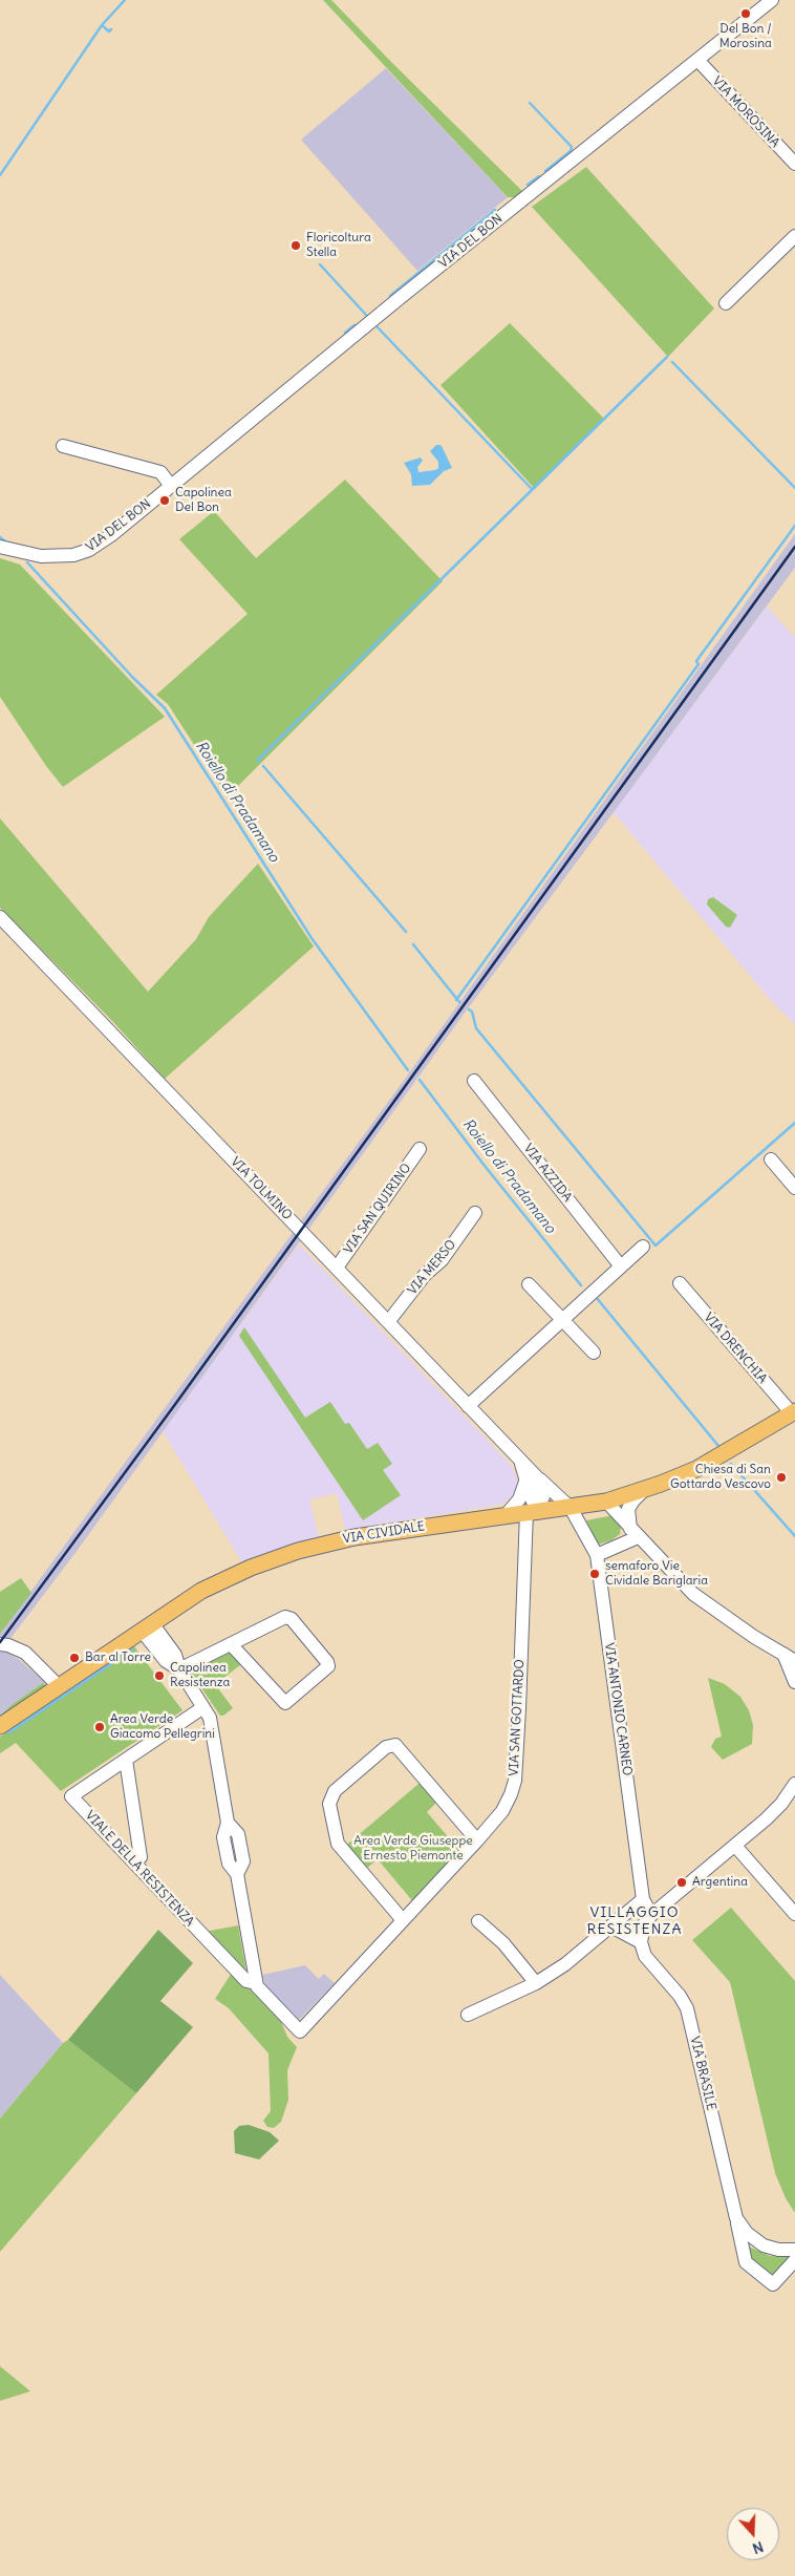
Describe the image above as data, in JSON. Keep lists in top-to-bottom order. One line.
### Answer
{"streets":{"main road":["VIA CIVIDALE"],"street":["VIA MOROSINA","VIA DEL BON","VIA AZZIDA","VIA TOLMINO","VIA SAN QUIRINO","VIA MERSO","VIA DRENCHIA","VIA ANTONIO CARNEO","VIA SAN GOTTARDO","VIALE DELLA RESISTENZA","VIA BRASILE"]},"crossings":[["VIA MOROSINA","VIA DEL BON"],["VIA TOLMINO","VIA SAN QUIRINO"],["VIA TOLMINO","VIA MERSO"],["VIA TOLMINO","VIA CIVIDALE"],["VIA TOLMINO","VIA ANTONIO CARNEO"],["VIA TOLMINO","VIA SAN GOTTARDO"],["VIA DRENCHIA","VIA CIVIDALE"],["VIA CIVIDALE","VIA ANTONIO CARNEO"],["VIA CIVIDALE","VIA SAN GOTTARDO"],["VIA CIVIDALE","VIALE DELLA RESISTENZA"],["VIA SAN GOTTARDO","VIALE DELLA RESISTENZA"]],"districts":["VILLAGGIO RESISTENZA"],"water":["Roiello di Pradamano"],"parks":["Area Verde Giuseppe Ernesto Piemonte"],"places":["Del Bon / Morosina","Floricoltura Stella","Capolinea Del Bon","Chiesa di San Gottardo Vescovo","semaforo Vie Cividale Bariglaria","Bar al Torre","Capolinea Resistenza","Area Verde Giacomo Pellegrini","Argentina"],"north":"bottom"}
